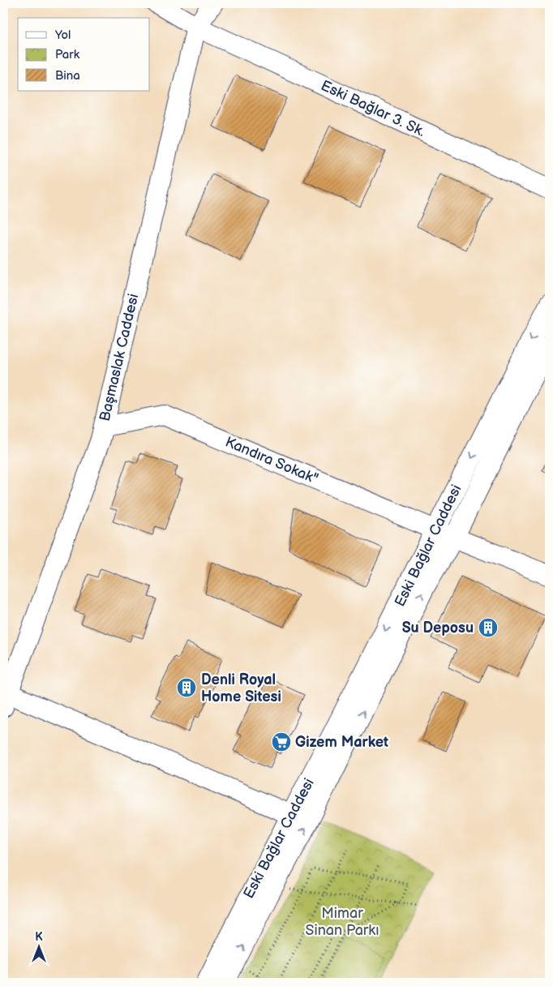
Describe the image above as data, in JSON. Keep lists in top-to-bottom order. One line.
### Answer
{"streets":{"street":["Eski Bağlar 3. Sk.","Başmaslak Caddesi","Kandıra Sokak\"","Eski Bağlar Caddesi"]},"crossings":[["Eski Bağlar 3. Sk.","Başmaslak Caddesi"],["Başmaslak Caddesi","Kandıra Sokak\""],["Kandıra Sokak\"","Eski Bağlar Caddesi"]],"parks":["Mimar Sinan Parkı"],"places":{"building":["Su Deposu","Denli Royal Home Sitesi"],"supermarket":["Gizem Market"]},"legend":["Yol","Park","Bina"],"north":"top"}
